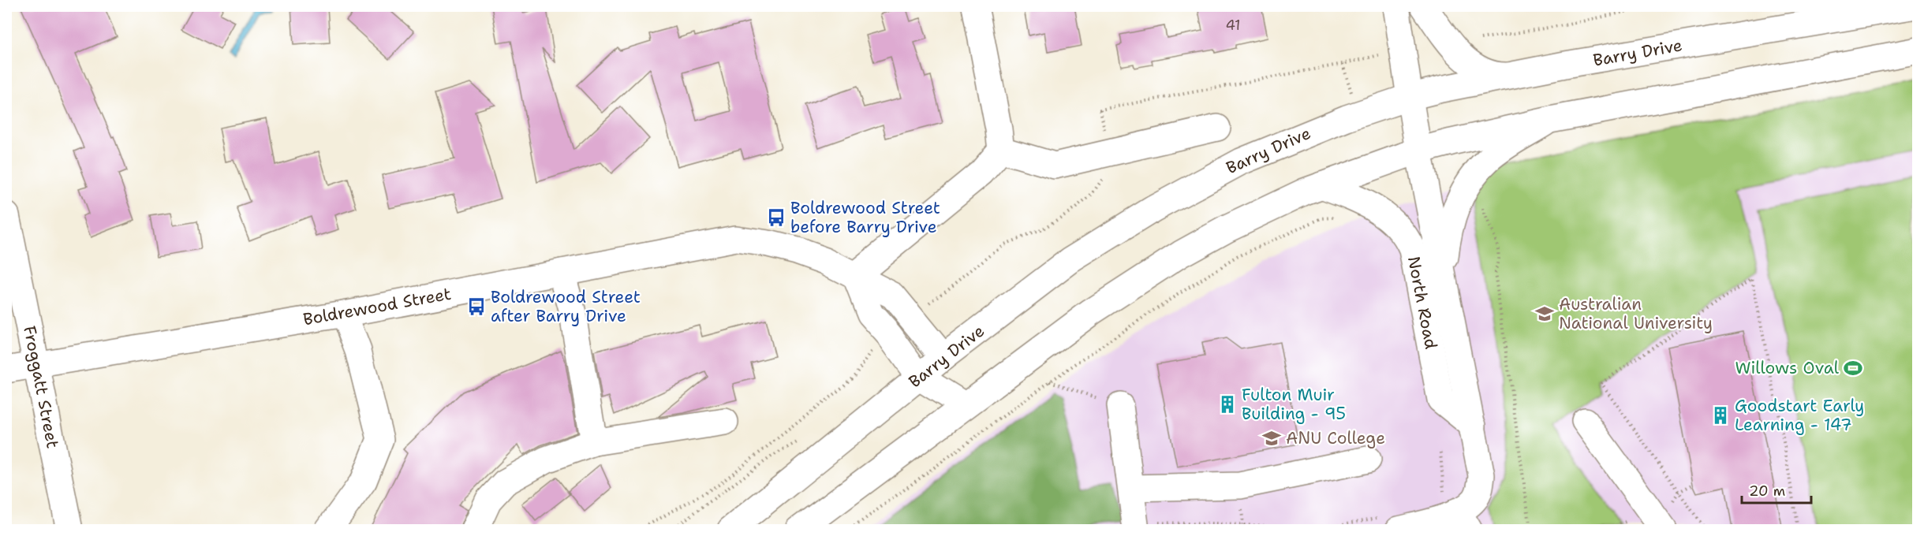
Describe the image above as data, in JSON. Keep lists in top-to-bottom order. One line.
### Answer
{"streets":{"street":["Barry Drive","North Road","Boldrewood Street","Froggatt Street"]},"crossings":[["Barry Drive","North Road"],["Barry Drive","Boldrewood Street"],["Boldrewood Street","Froggatt Street"]],"places":{"bus stop":["Boldrewood Street before Barry Drive","Boldrewood Street after Barry Drive"],"school or university":["Australian National University","ANU College"],"sports":["Willows Oval"],"building":["Fulton Muir Building - 95","Goodstart Early Learning - 147"]},"house_numbers":["41"],"scale_bar":"20 m"}
